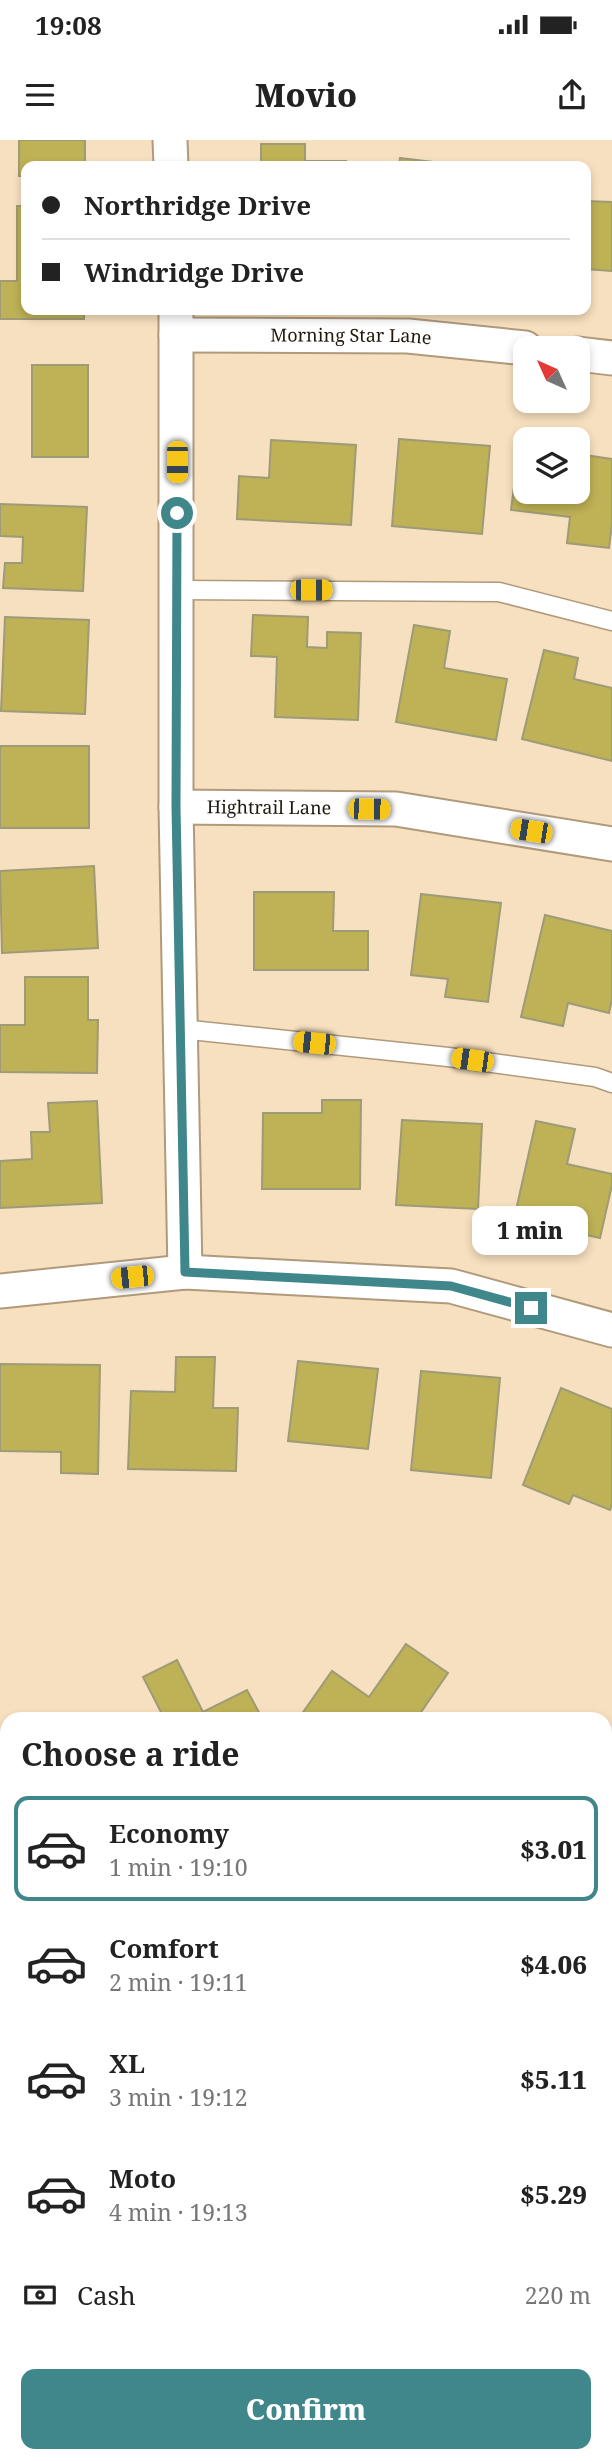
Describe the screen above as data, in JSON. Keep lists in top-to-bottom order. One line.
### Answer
{"streets":{"street":["Morning Star Lane","Hightrail Lane"]},"north":"top left","page":{"status":"19:08","header":"Movio","banner":["Northridge Drive","Windridge Drive"],"bubble":"1 min","heading":"Choose a ride","list":[{"name":"Economy","note":"1 min · 19:10","value":"$3.01"},{"name":"Comfort","note":"2 min · 19:11","value":"$4.06"},{"name":"XL","note":"3 min · 19:12","value":"$5.11"},{"name":"Moto","note":"4 min · 19:13","value":"$5.29"}],"pay":["Cash","220 m"],"buttons":"Confirm"}}
